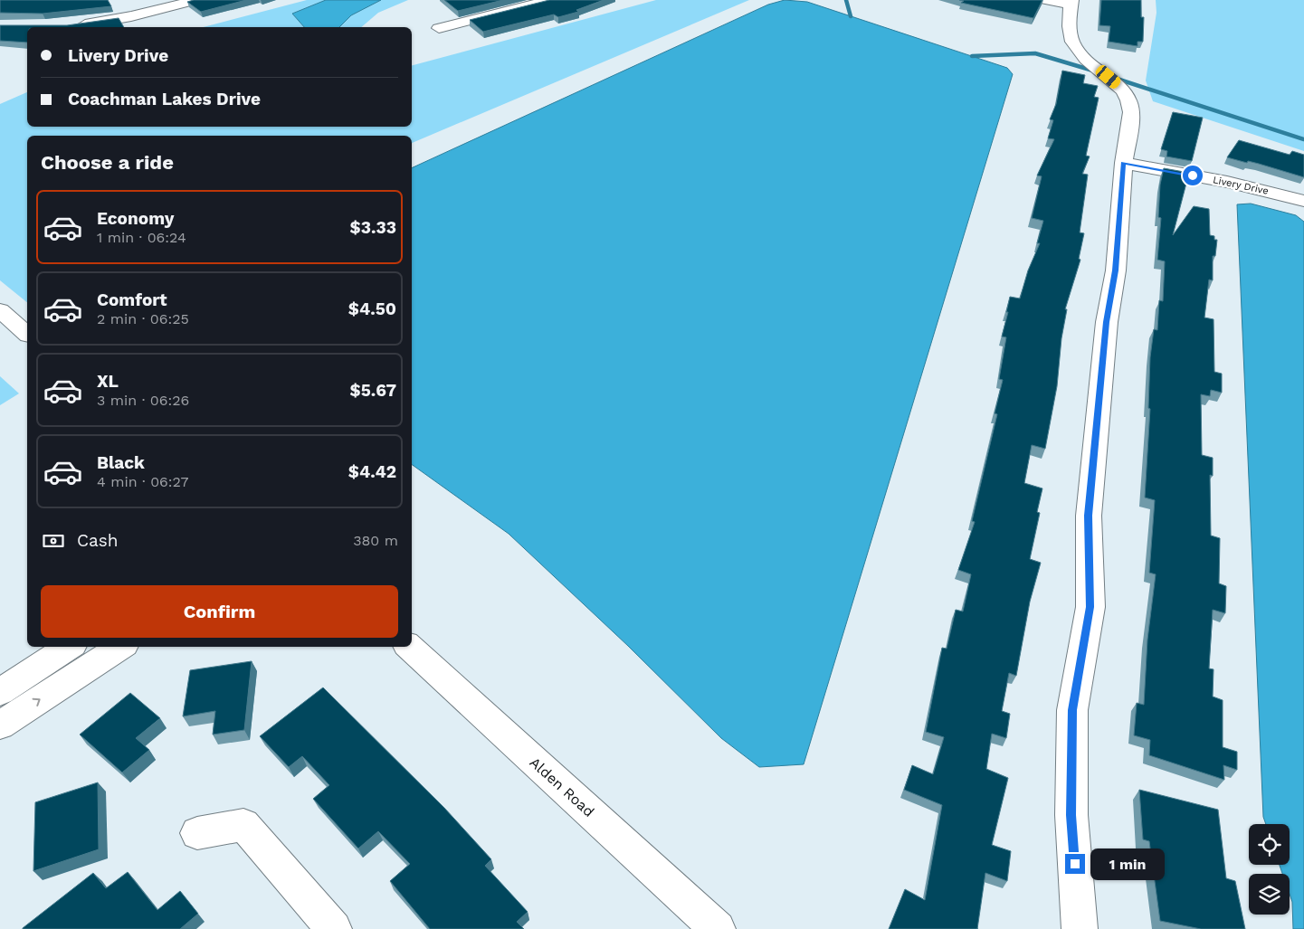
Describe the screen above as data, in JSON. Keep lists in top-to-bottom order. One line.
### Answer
{"streets":{"street":["Livery Drive","Alden Road"]},"page":{"banner":["Livery Drive","Coachman Lakes Drive"],"heading":"Choose a ride","list":[{"name":"Economy","note":"1 min · 06:24","value":"$3.33"},{"name":"Comfort","note":"2 min · 06:25","value":"$4.50"},{"name":"XL","note":"3 min · 06:26","value":"$5.67"},{"name":"Black","note":"4 min · 06:27","value":"$4.42"}],"pay":["Cash","380 m"],"buttons":"Confirm","bubble":"1 min"}}
